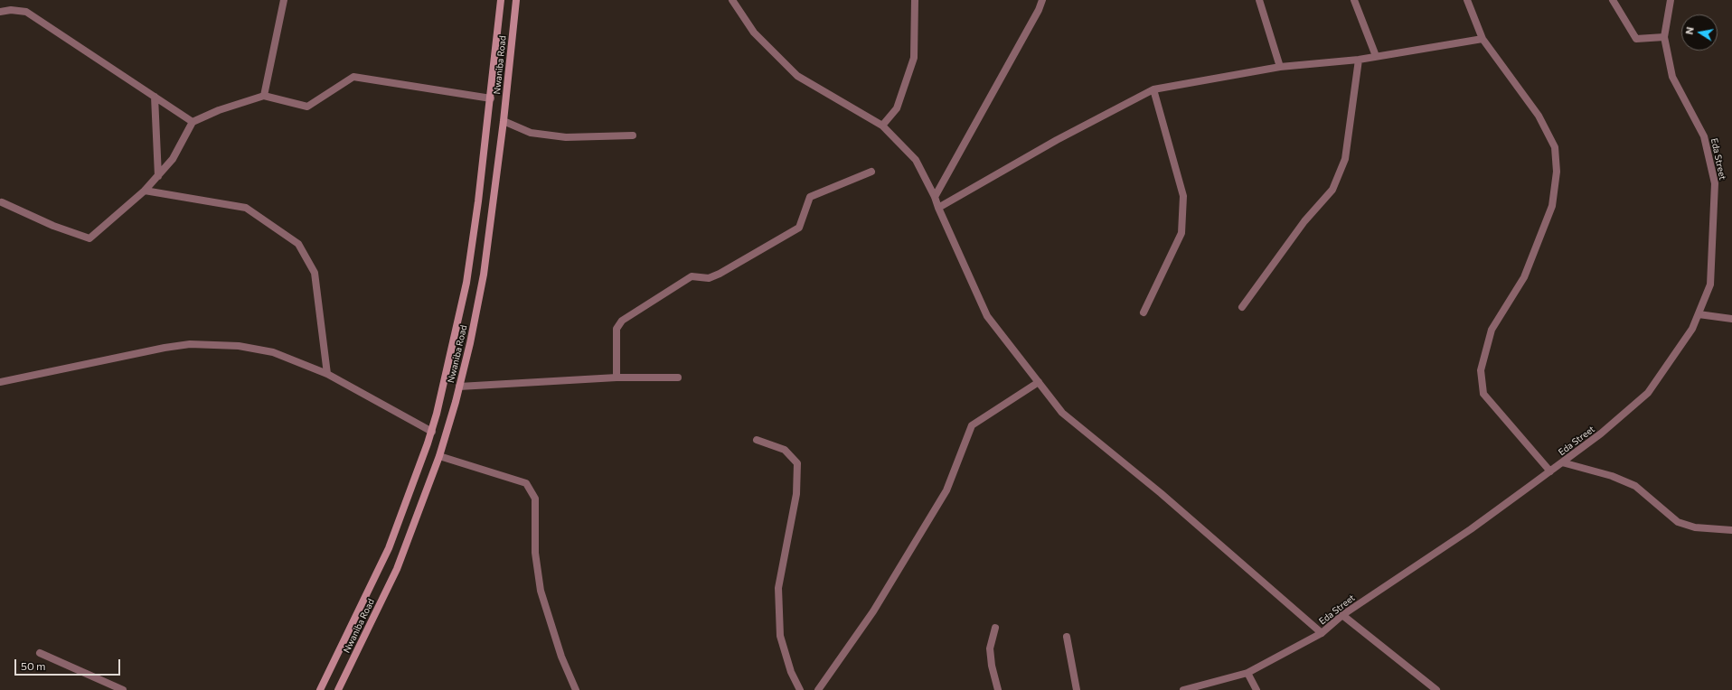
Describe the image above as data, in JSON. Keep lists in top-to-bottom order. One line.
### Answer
{"streets":{"main road":["Nwaniba Road"],"street":["Eda Street"]},"scale_bar":"50 m","north":"left"}
